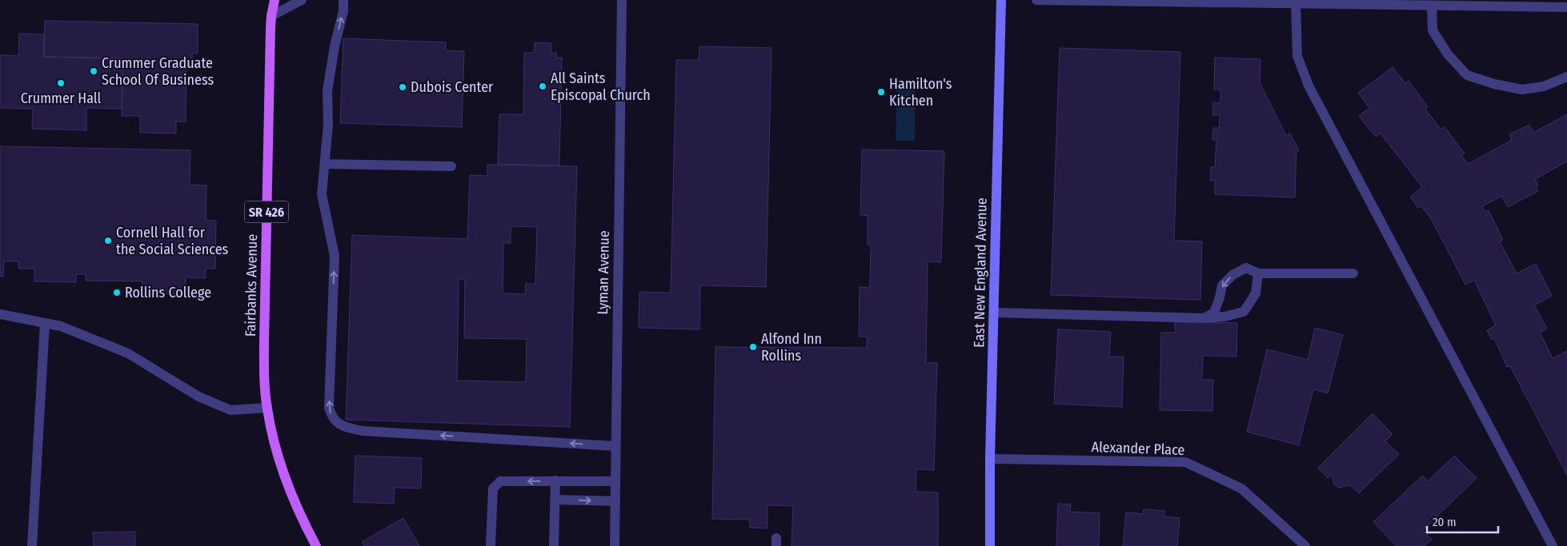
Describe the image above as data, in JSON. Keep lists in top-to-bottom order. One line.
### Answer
{"streets":{"main road":["SR 426","Fairbanks Avenue"],"street":["Lyman Avenue","East New England Avenue","Alexander Place"]},"crossings":[["East New England Avenue","Alexander Place"]],"places":["Crummer Graduate School Of Business","Crummer Hall","All Saints Episcopal Church","Dubois Center","Hamilton's Kitchen","Cornell Hall for the Social Sciences","Rollins College","Alfond Inn Rollins"],"scale_bar":"20 m"}
